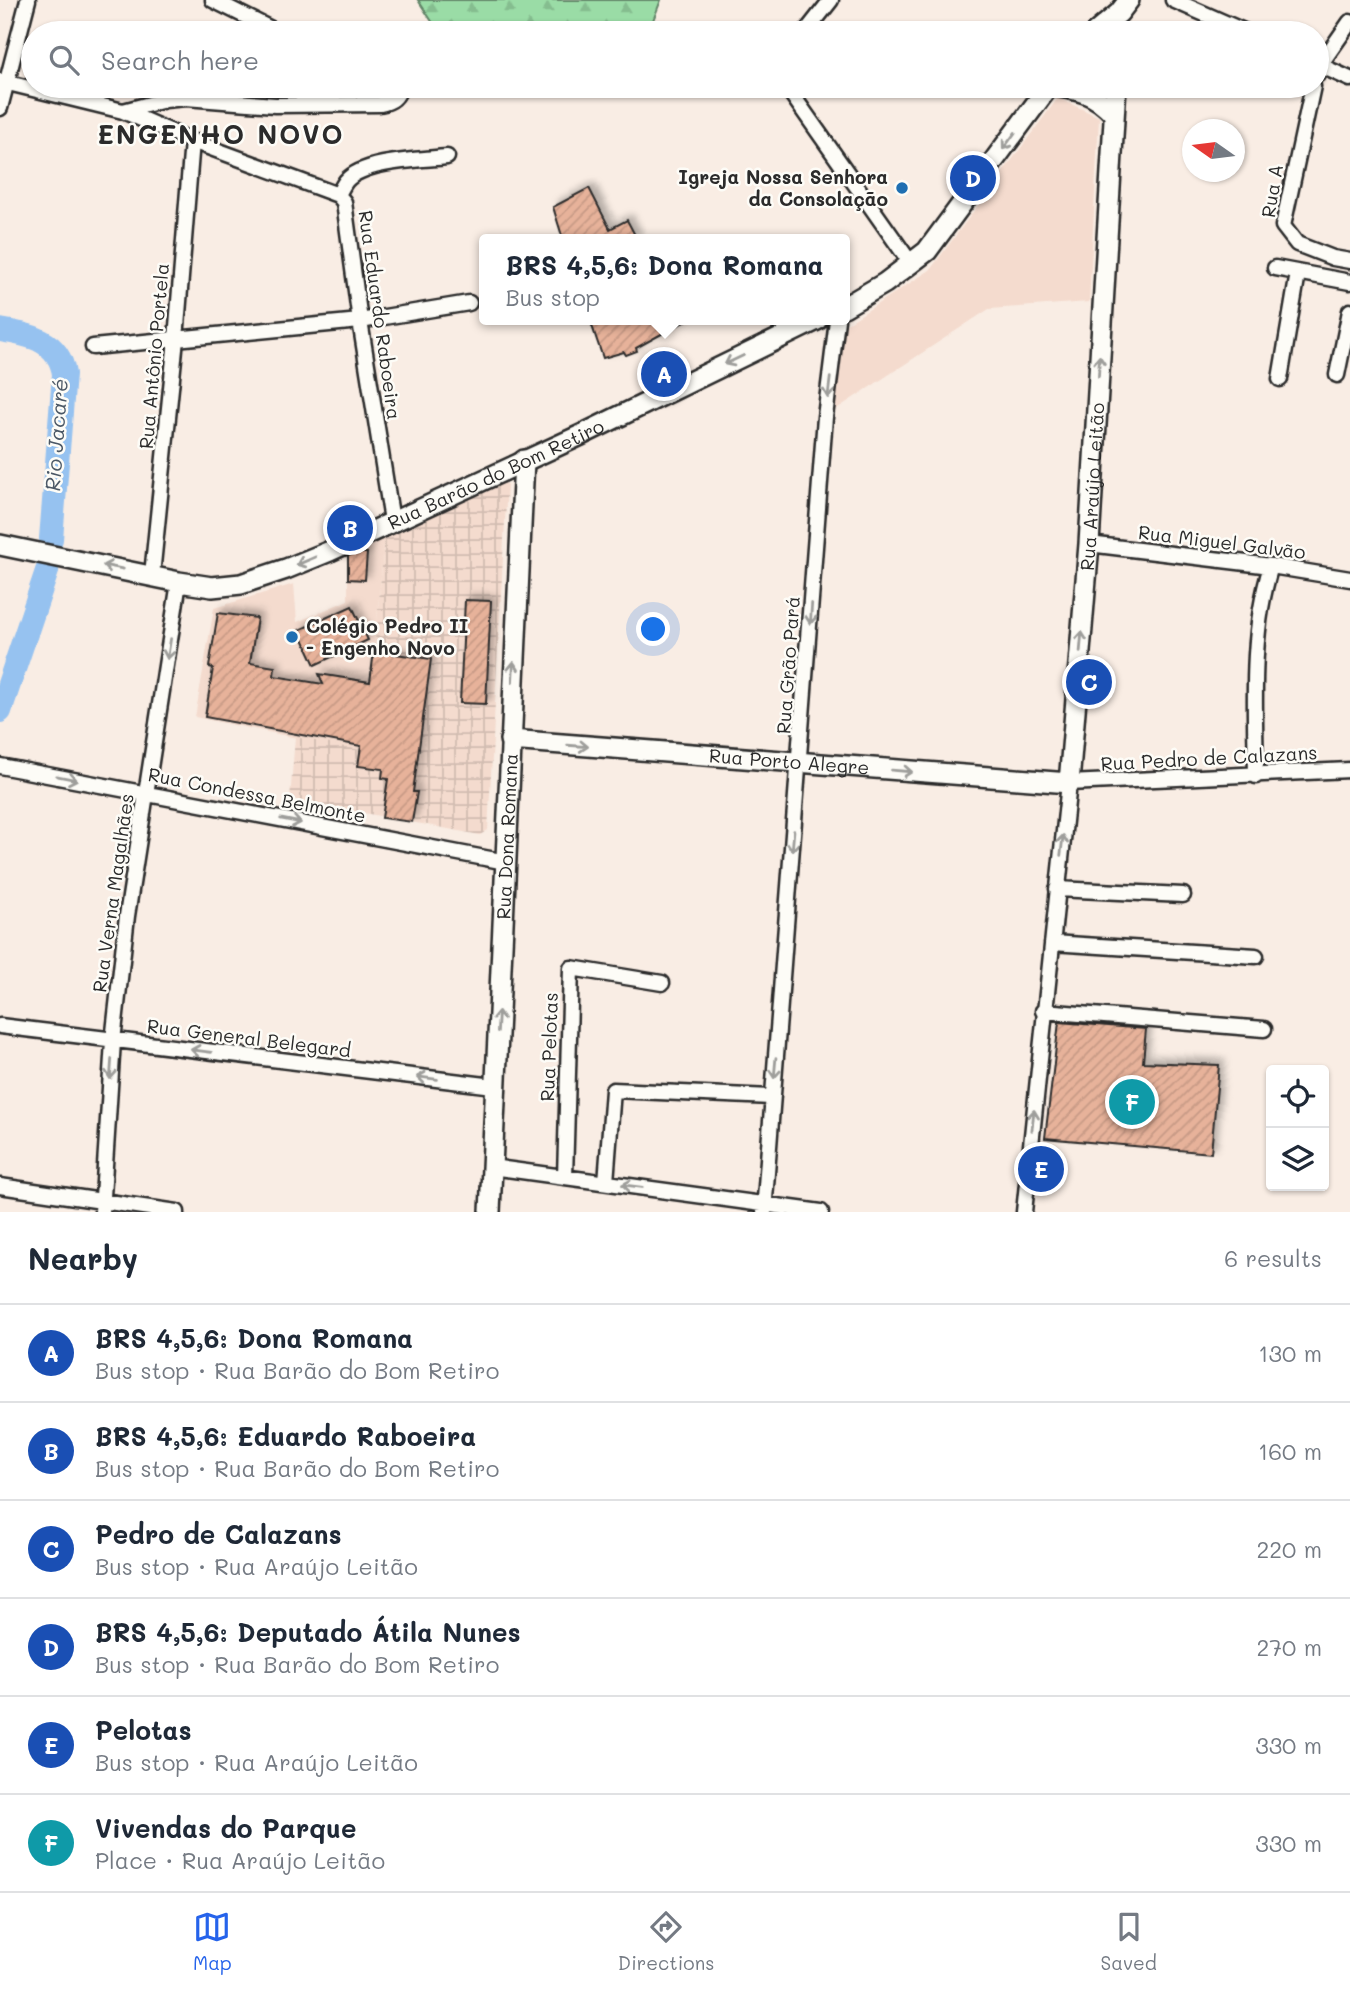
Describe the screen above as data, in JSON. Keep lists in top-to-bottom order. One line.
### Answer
{"streets":{"street":["Rua A","Rua Eduardo Raboeira","Rua Antônio Portela","Rua Barão do Bom Retiro","Rua Araújo Leitão","Rua Miguel Galvão","Rua Grão Pará","Rua Pedro de Calazans","Rua Porto Alegre","Rua Condessa Belmonte","Rua Dona Romana","Rua Verna Magalhães","Rua General Belegard","Rua Pelotas"]},"crossings":[["Rua Eduardo Raboeira","Rua Barão do Bom Retiro"],["Rua Antônio Portela","Rua Barão do Bom Retiro"],["Rua Barão do Bom Retiro","Rua Dona Romana"],["Rua Barão do Bom Retiro","Rua Verna Magalhães"],["Rua Araújo Leitão","Rua Miguel Galvão"],["Rua Araújo Leitão","Rua Pedro de Calazans"],["Rua Araújo Leitão","Rua Porto Alegre"],["Rua Grão Pará","Rua Porto Alegre"],["Rua Pedro de Calazans","Rua Porto Alegre"],["Rua Porto Alegre","Rua Dona Romana"],["Rua Condessa Belmonte","Rua Dona Romana"],["Rua Condessa Belmonte","Rua Verna Magalhães"],["Rua Dona Romana","Rua General Belegard"],["Rua Verna Magalhães","Rua General Belegard"]],"one_way":["Rua Barão do Bom Retiro","Rua Araújo Leitão","Rua Grão Pará","Rua Porto Alegre","Rua Condessa Belmonte","Rua Dona Romana","Rua Verna Magalhães","Rua General Belegard"],"districts":["ENGENHO NOVO"],"water":["Rio Jacaré"],"places":["Igreja Nossa Senhora da Consolação","Colégio Pedro II - Engenho Novo"],"north":"left","page":{"search":"Search here","pins":["D","A","B","C","F","E"],"popup":["BRS 4,5,6: Dona Romana","Bus stop"],"heading":["Nearby","6 results"],"list":[{"mark":"A","name":"BRS 4,5,6: Dona Romana","note":"Bus stop · Rua Barão do Bom Retiro","value":"130 m"},{"mark":"B","name":"BRS 4,5,6: Eduardo Raboeira","note":"Bus stop · Rua Barão do Bom Retiro","value":"160 m"},{"mark":"C","name":"Pedro de Calazans","note":"Bus stop · Rua Araújo Leitão","value":"220 m"},{"mark":"D","name":"BRS 4,5,6: Deputado Átila Nunes","note":"Bus stop · Rua Barão do Bom Retiro","value":"270 m"},{"mark":"E","name":"Pelotas","note":"Bus stop · Rua Araújo Leitão","value":"330 m"},{"mark":"F","name":"Vivendas do Parque","note":"Place · Rua Araújo Leitão","value":"330 m"}],"nav":["Map","Directions","Saved"]}}
